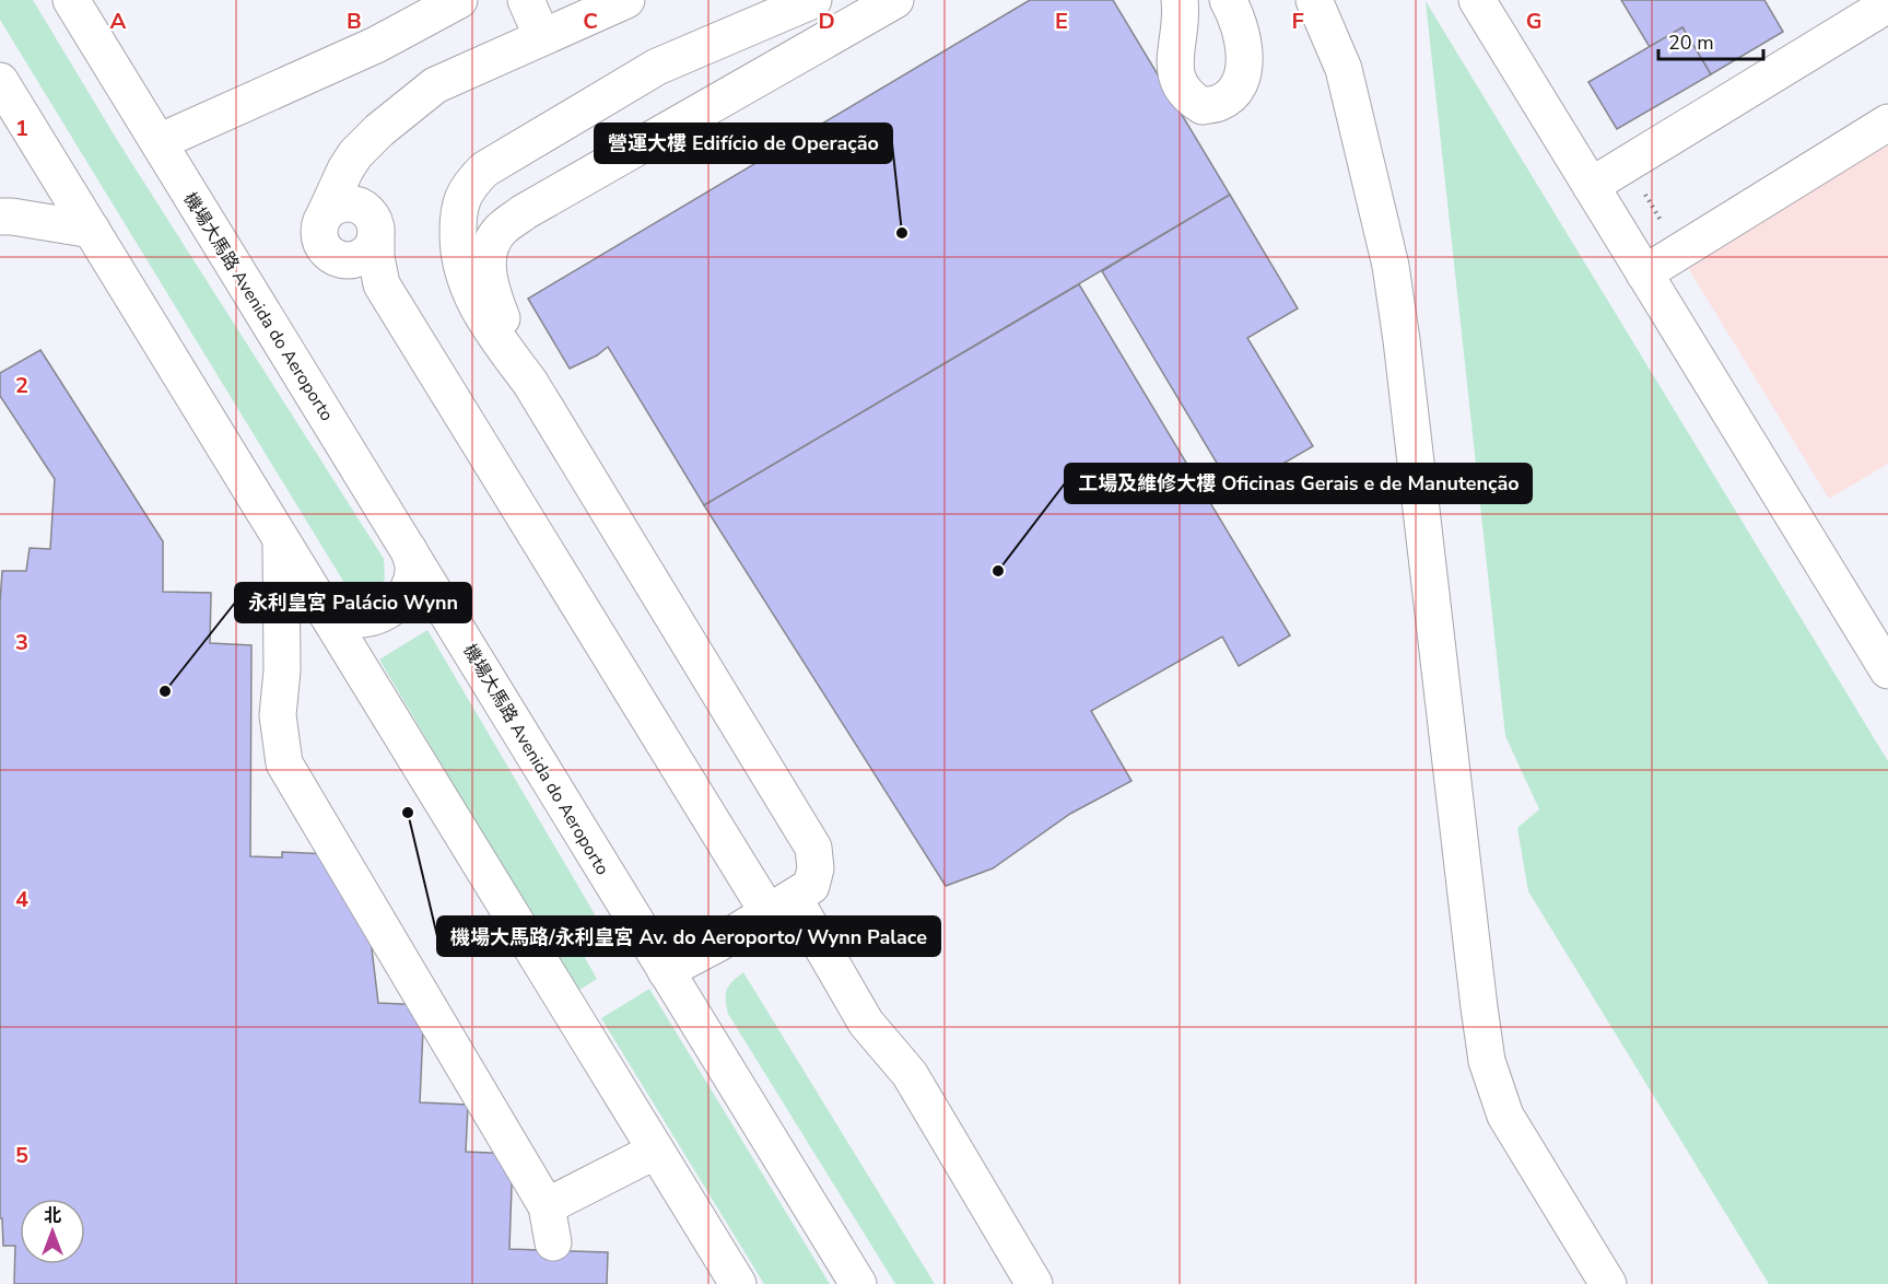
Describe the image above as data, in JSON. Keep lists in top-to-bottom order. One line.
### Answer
{"streets":{"main road":["機場大馬路 Avenida do Aeroporto"]},"places":["營運大樓 Edifício de Operação","工場及維修大樓 Oficinas Gerais e de Manutenção","永利皇宮 Palácio Wynn","機場大馬路/永利皇宮 Av. do Aeroporto/ Wynn Palace"],"scale_bar":"20 m","north":"top","grid":{"columns":["A","B","C","D","E","F","G"],"rows":["1","2","3","4","5"]}}
